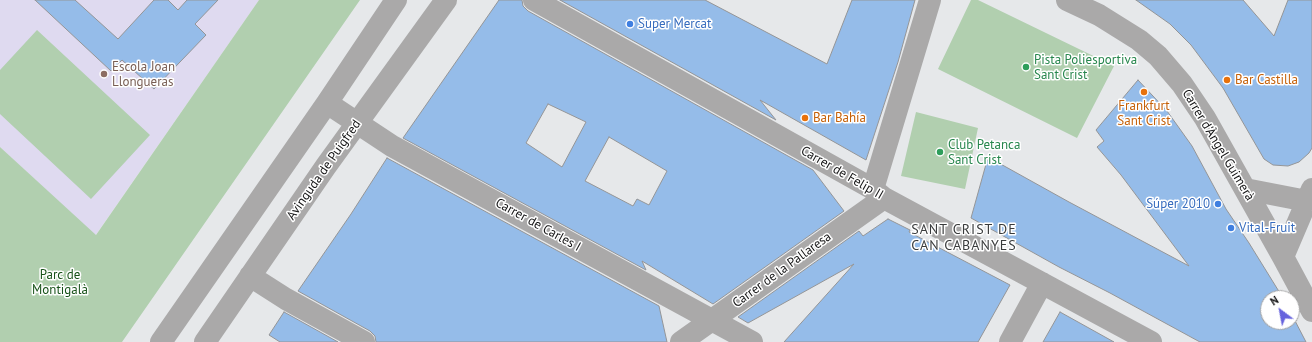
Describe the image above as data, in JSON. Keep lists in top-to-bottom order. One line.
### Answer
{"streets":{"street":["Carrer d'Àngel Guimerà","Avinguda de Puigfred","Carrer de Felip II","Carrer de Carles I","Carrer de la Pallaresa"]},"crossings":[["Avinguda de Puigfred","Carrer de Carles I"],["Carrer de Felip II","Carrer de la Pallaresa"],["Carrer de Carles I","Carrer de la Pallaresa"]],"districts":["SANT CRIST DE CAN CABANYES"],"parks":["Parc de Montigalà"],"places":["Super Mercat","Pista Poliesportiva Sant Crist","Escola Joan Llongueras","Bar Castilla","Frankfurt Sant Crist","Bar Bahía","Club Petanca Sant Crist","Súper 2010","Vital-Fruit"],"north":"top left"}
